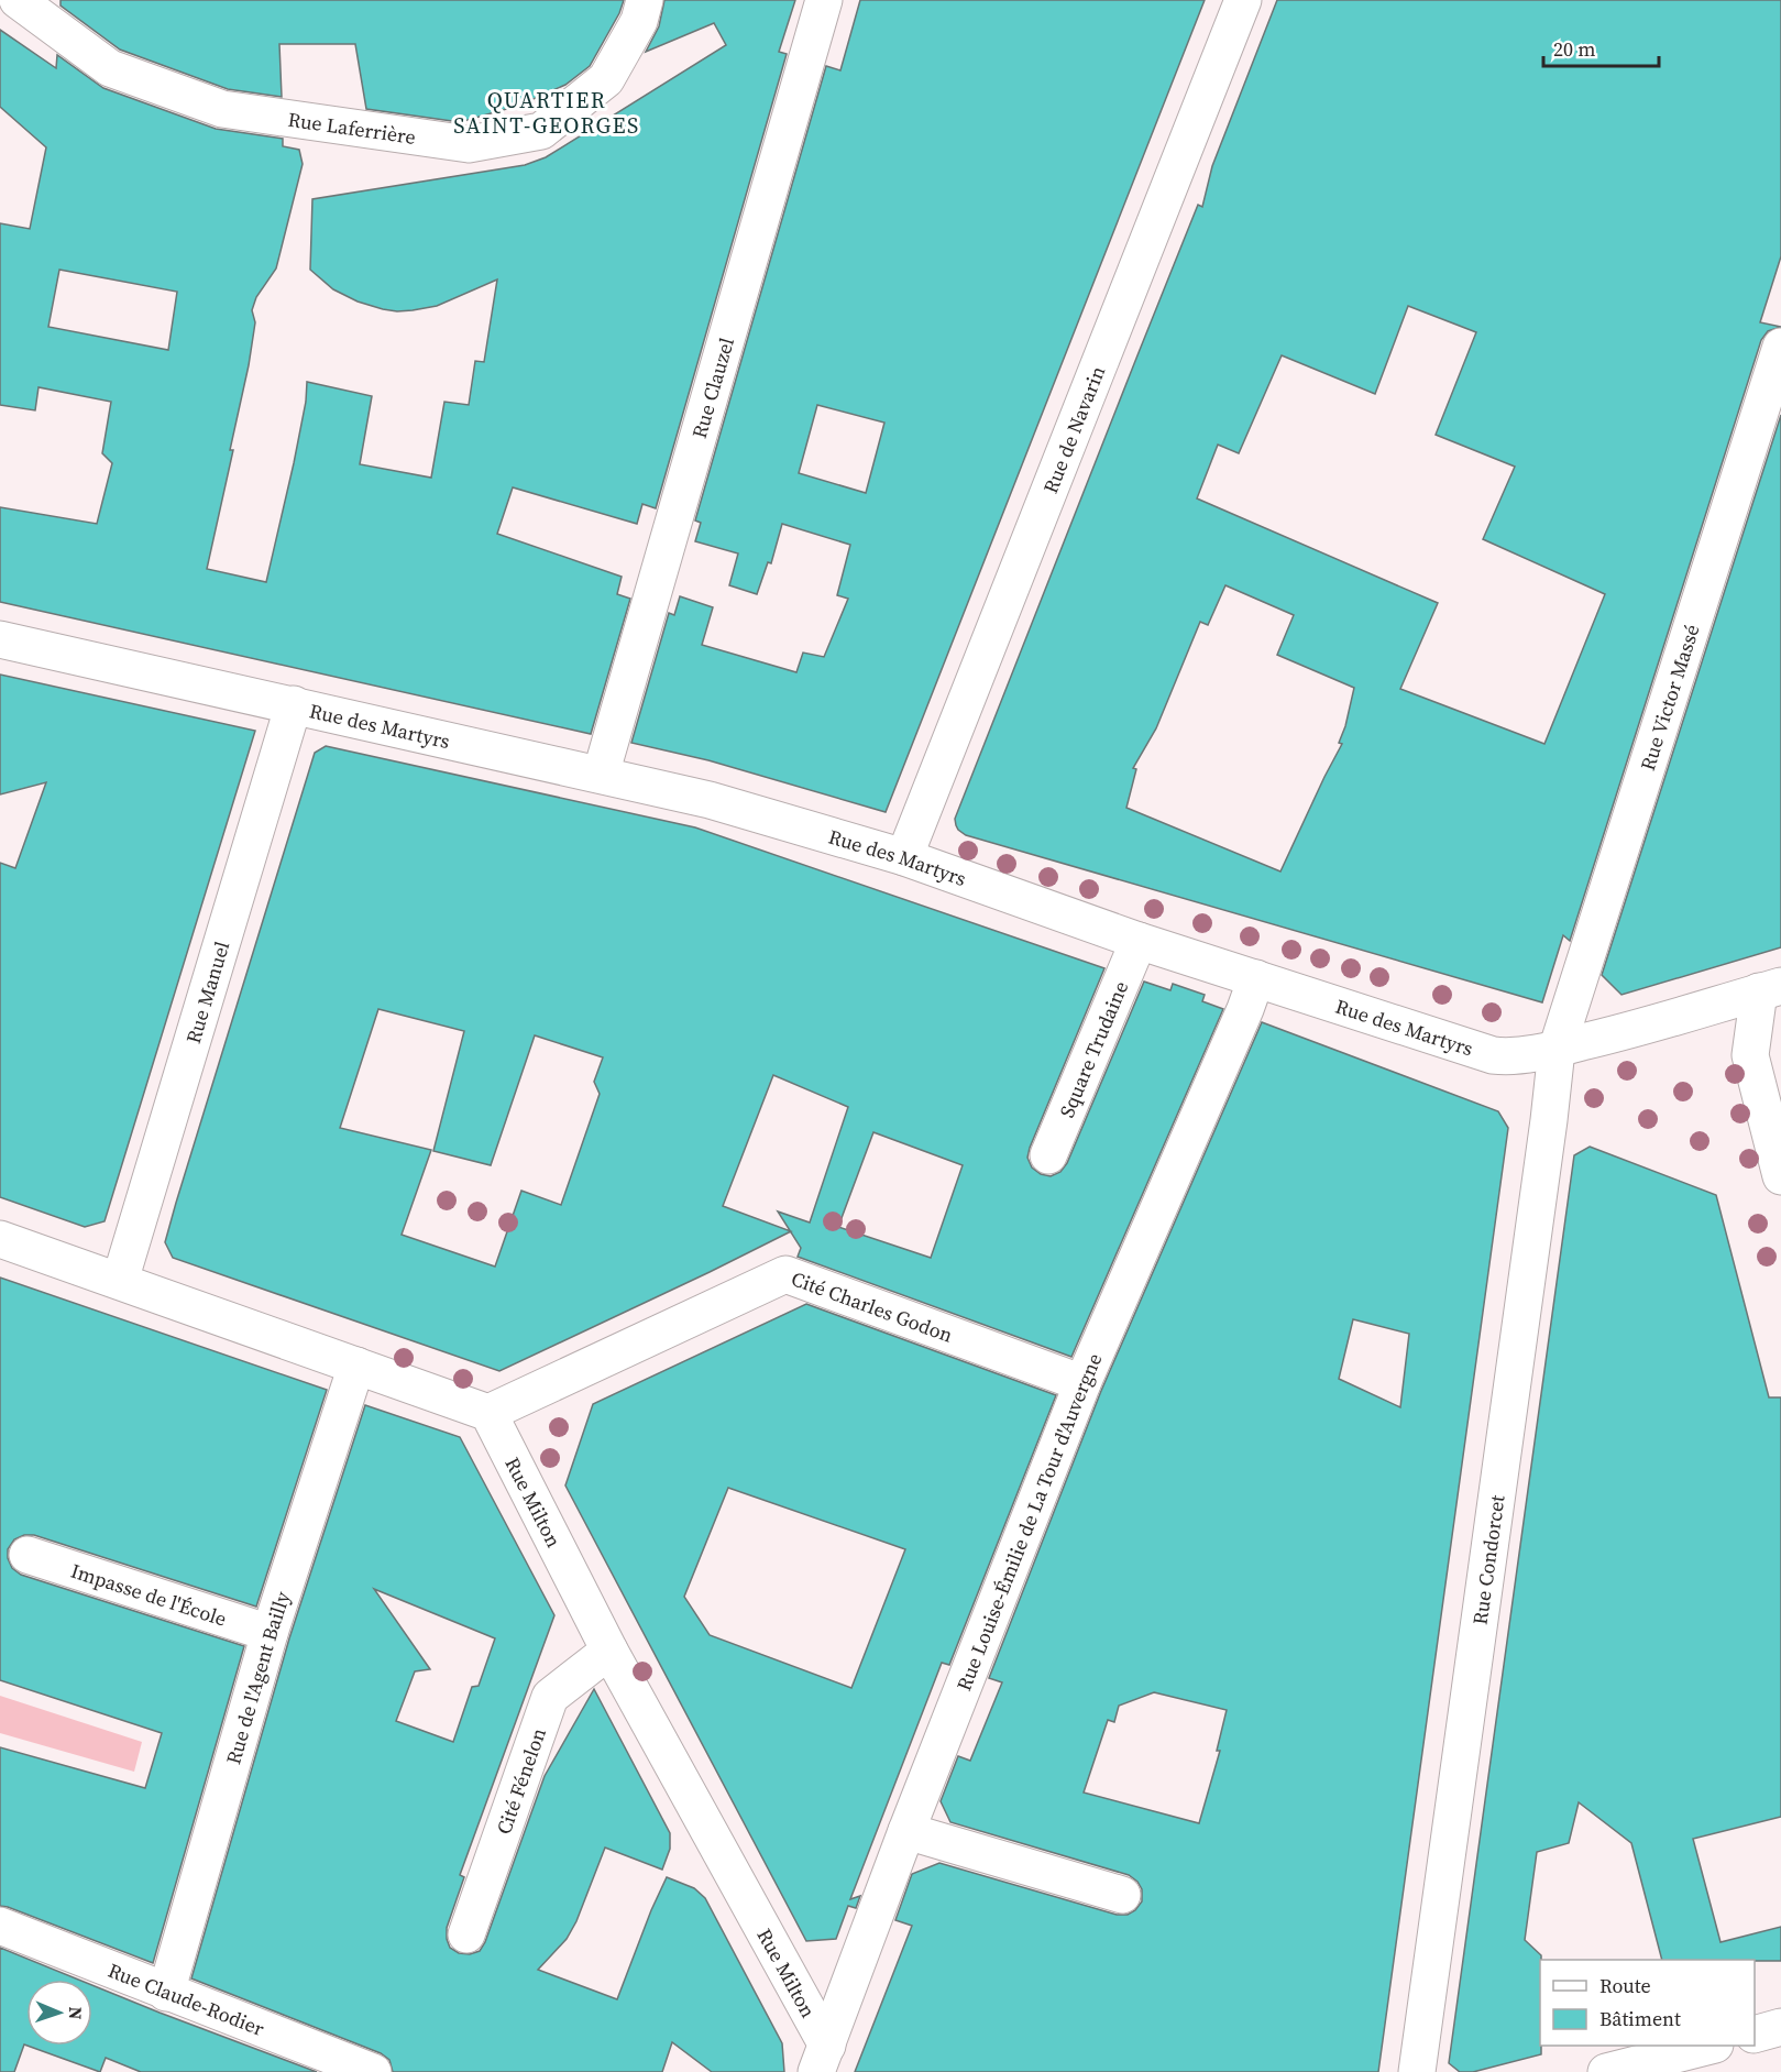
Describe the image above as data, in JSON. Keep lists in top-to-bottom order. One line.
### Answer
{"streets":{"street":["Rue Laferrière","Rue Clauzel","Rue de Navarin","Rue Victor Massé","Rue des Martyrs","Rue Manuel","Square Trudaine","Cité Charles Godon","Rue Milton","Rue Louise-Émilie de La Tour d'Auvergne","Rue Condorcet","Impasse de l'École","Rue de l'Agent Bailly","Cité Fénelon","Rue Claude-Rodier"]},"crossings":[["Rue Clauzel","Rue des Martyrs"],["Rue de Navarin","Rue des Martyrs"],["Rue Victor Massé","Rue des Martyrs"],["Rue Victor Massé","Rue Condorcet"],["Rue des Martyrs","Rue Manuel"],["Rue des Martyrs","Square Trudaine"],["Rue des Martyrs","Rue Louise-Émilie de La Tour d'Auvergne"],["Rue des Martyrs","Rue Condorcet"],["Cité Charles Godon","Rue Milton"],["Cité Charles Godon","Rue Louise-Émilie de La Tour d'Auvergne"],["Rue Milton","Rue Louise-Émilie de La Tour d'Auvergne"],["Rue Milton","Cité Fénelon"],["Impasse de l'École","Rue de l'Agent Bailly"],["Rue de l'Agent Bailly","Rue Claude-Rodier"]],"districts":["QUARTIER SAINT-GEORGES"],"legend":["Route","Bâtiment"],"scale_bar":"20 m","north":"right"}
